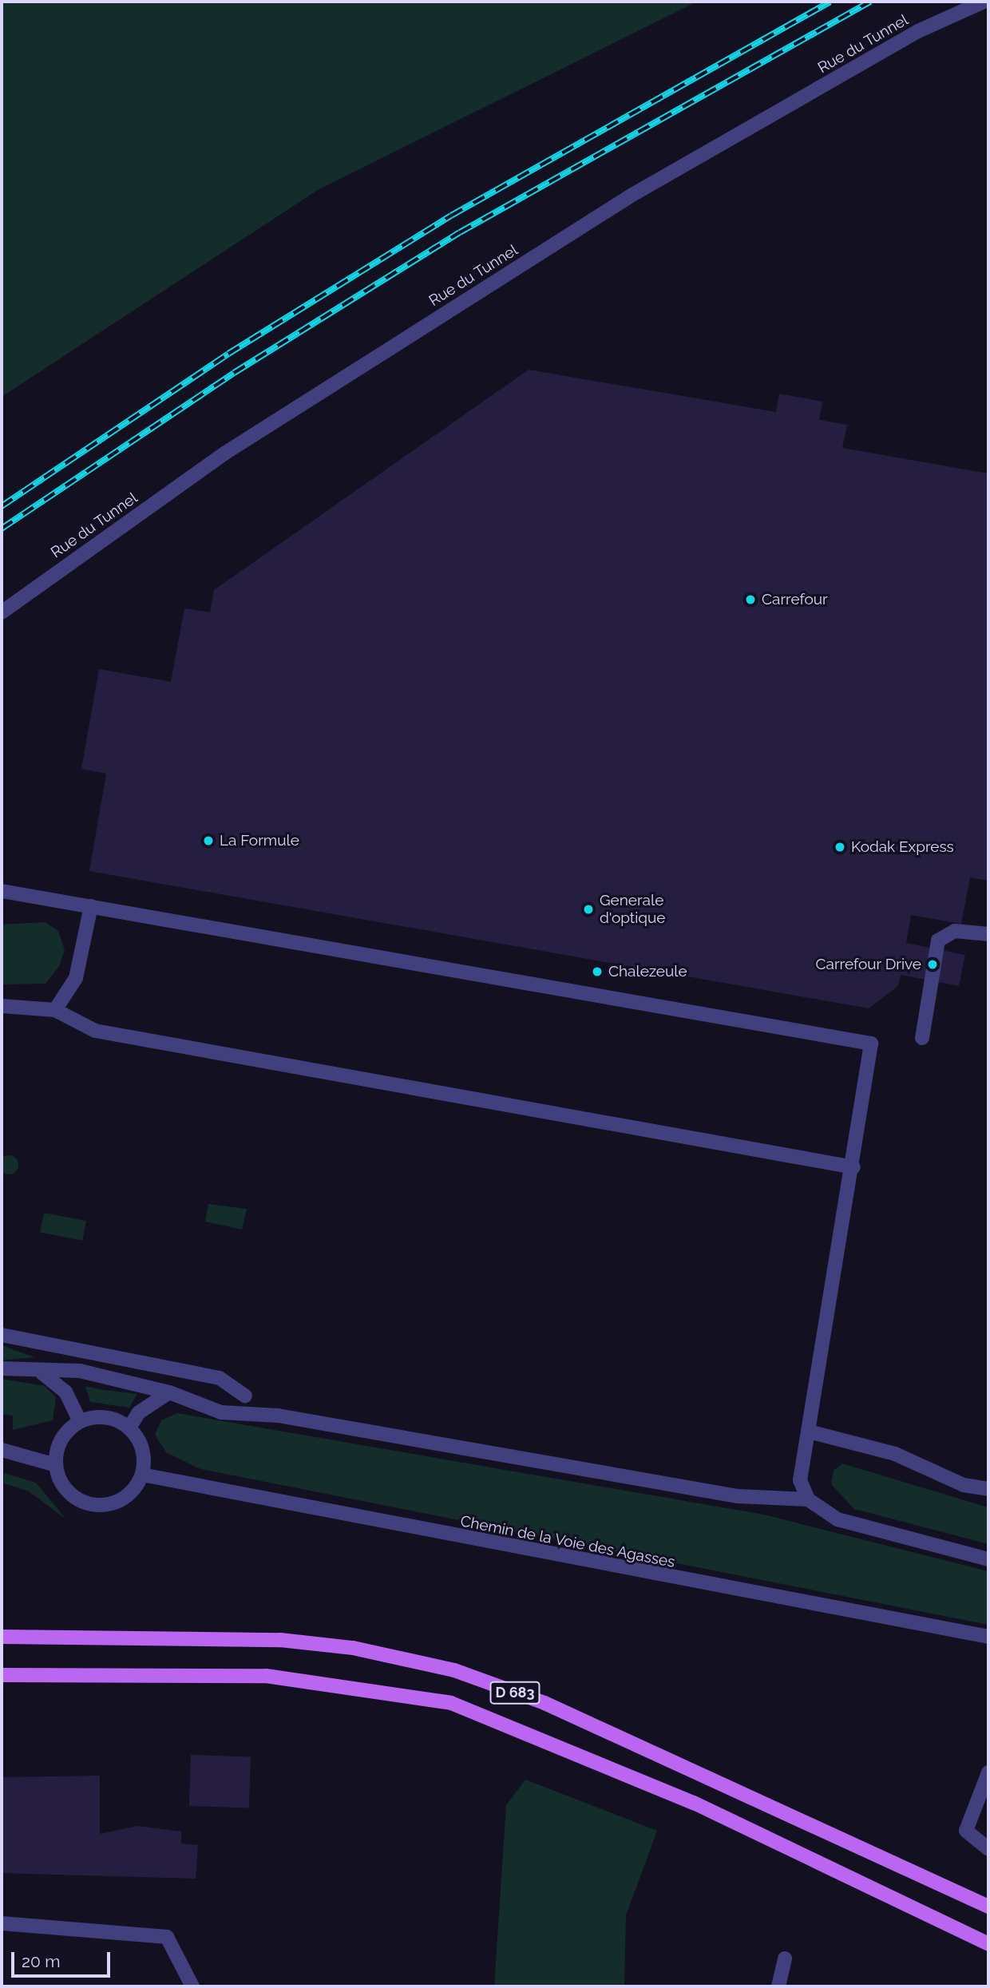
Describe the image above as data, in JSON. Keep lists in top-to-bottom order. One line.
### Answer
{"streets":{"main road":["D 683"],"street":["Rue du Tunnel","Chemin de la Voie des Agasses"]},"places":["Carrefour","La Formule","Kodak Express","Generale d'optique","Carrefour Drive","Chalezeule"],"scale_bar":"20 m"}
